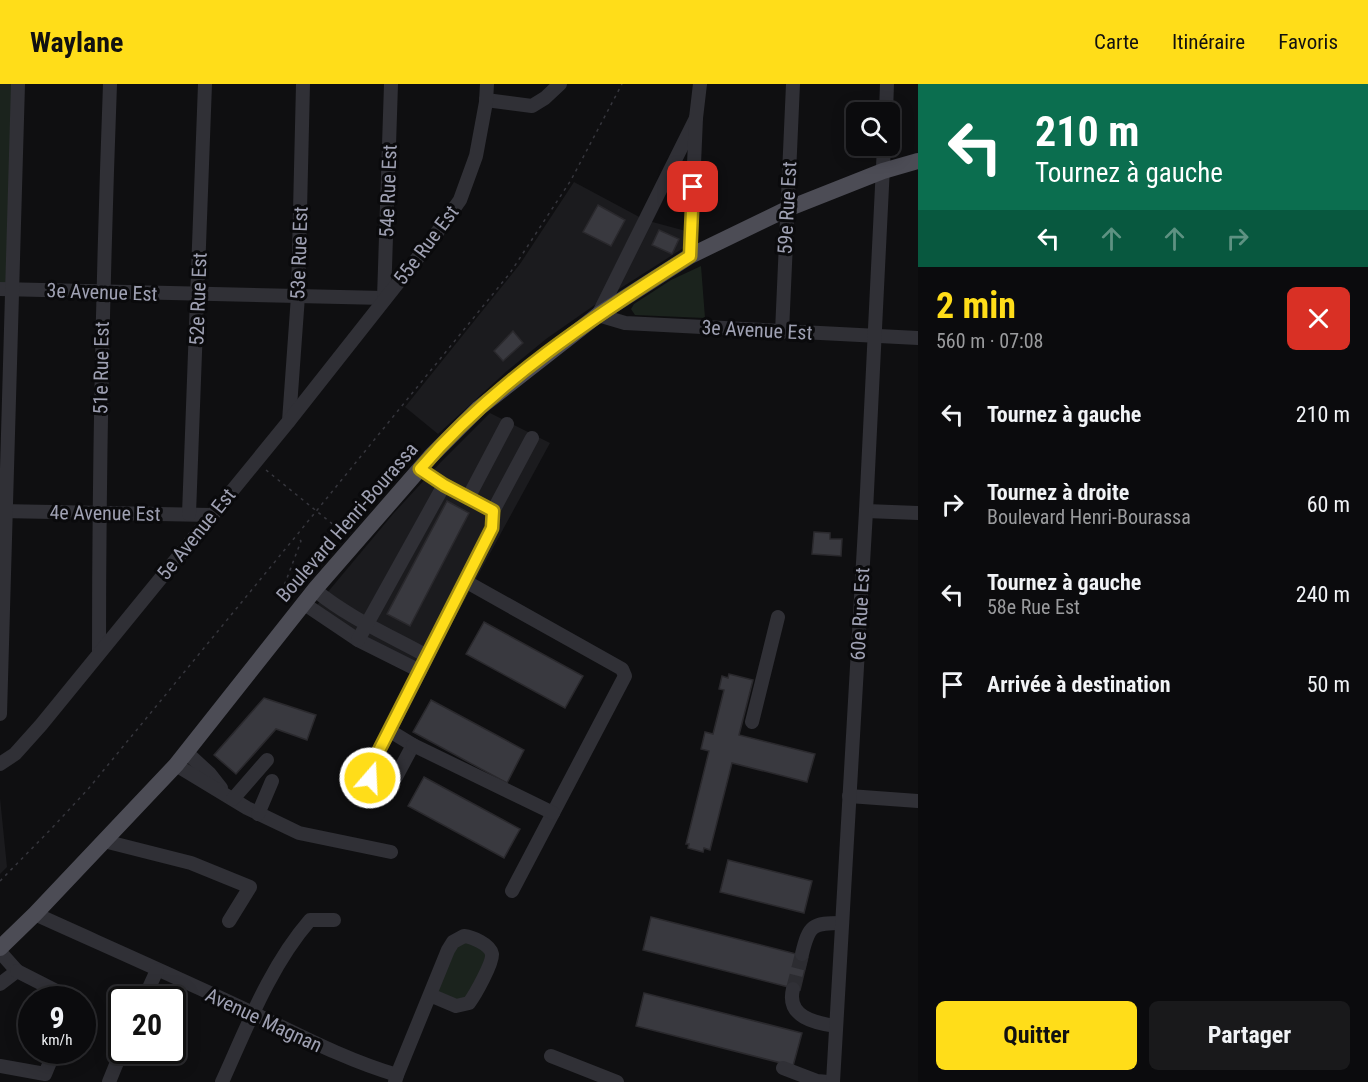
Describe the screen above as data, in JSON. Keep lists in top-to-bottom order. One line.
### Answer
{"streets":{"main road":["Boulevard Henri-Bourassa"],"street":["54e Rue Est","59e Rue Est","55e Rue Est","53e Rue Est","3e Avenue Est","52e Rue Est","51e Rue Est","4e Avenue Est","5e Avenue Est","60e Rue Est","Avenue Magnan"]},"crossings":[["54e Rue Est","55e Rue Est"],["54e Rue Est","3e Avenue Est"],["54e Rue Est","5e Avenue Est"],["59e Rue Est","3e Avenue Est"],["59e Rue Est","Boulevard Henri-Bourassa"],["55e Rue Est","3e Avenue Est"],["55e Rue Est","5e Avenue Est"],["53e Rue Est","3e Avenue Est"],["53e Rue Est","5e Avenue Est"],["3e Avenue Est","52e Rue Est"],["3e Avenue Est","51e Rue Est"],["3e Avenue Est","Boulevard Henri-Bourassa"],["3e Avenue Est","5e Avenue Est"],["3e Avenue Est","60e Rue Est"],["52e Rue Est","4e Avenue Est"],["51e Rue Est","4e Avenue Est"],["51e Rue Est","5e Avenue Est"],["4e Avenue Est","5e Avenue Est"],["Boulevard Henri-Bourassa","60e Rue Est"],["Boulevard Henri-Bourassa","Avenue Magnan"]],"page":{"header":"Waylane","nav":["Carte","Itinéraire","Favoris"],"turn":["210 m","Tournez à gauche"],"heading":["2 min","560 m · 07:08"],"list":[{"name":"Tournez à gauche","value":"210 m"},{"name":"Tournez à droite","note":"Boulevard Henri-Bourassa","value":"60 m"},{"name":"Tournez à gauche","note":"58e Rue Est","value":"240 m"},{"name":"Arrivée à destination","value":"50 m"}],"speed":"9 km/h","limit":"20","buttons":["Quitter","Partager"]}}
